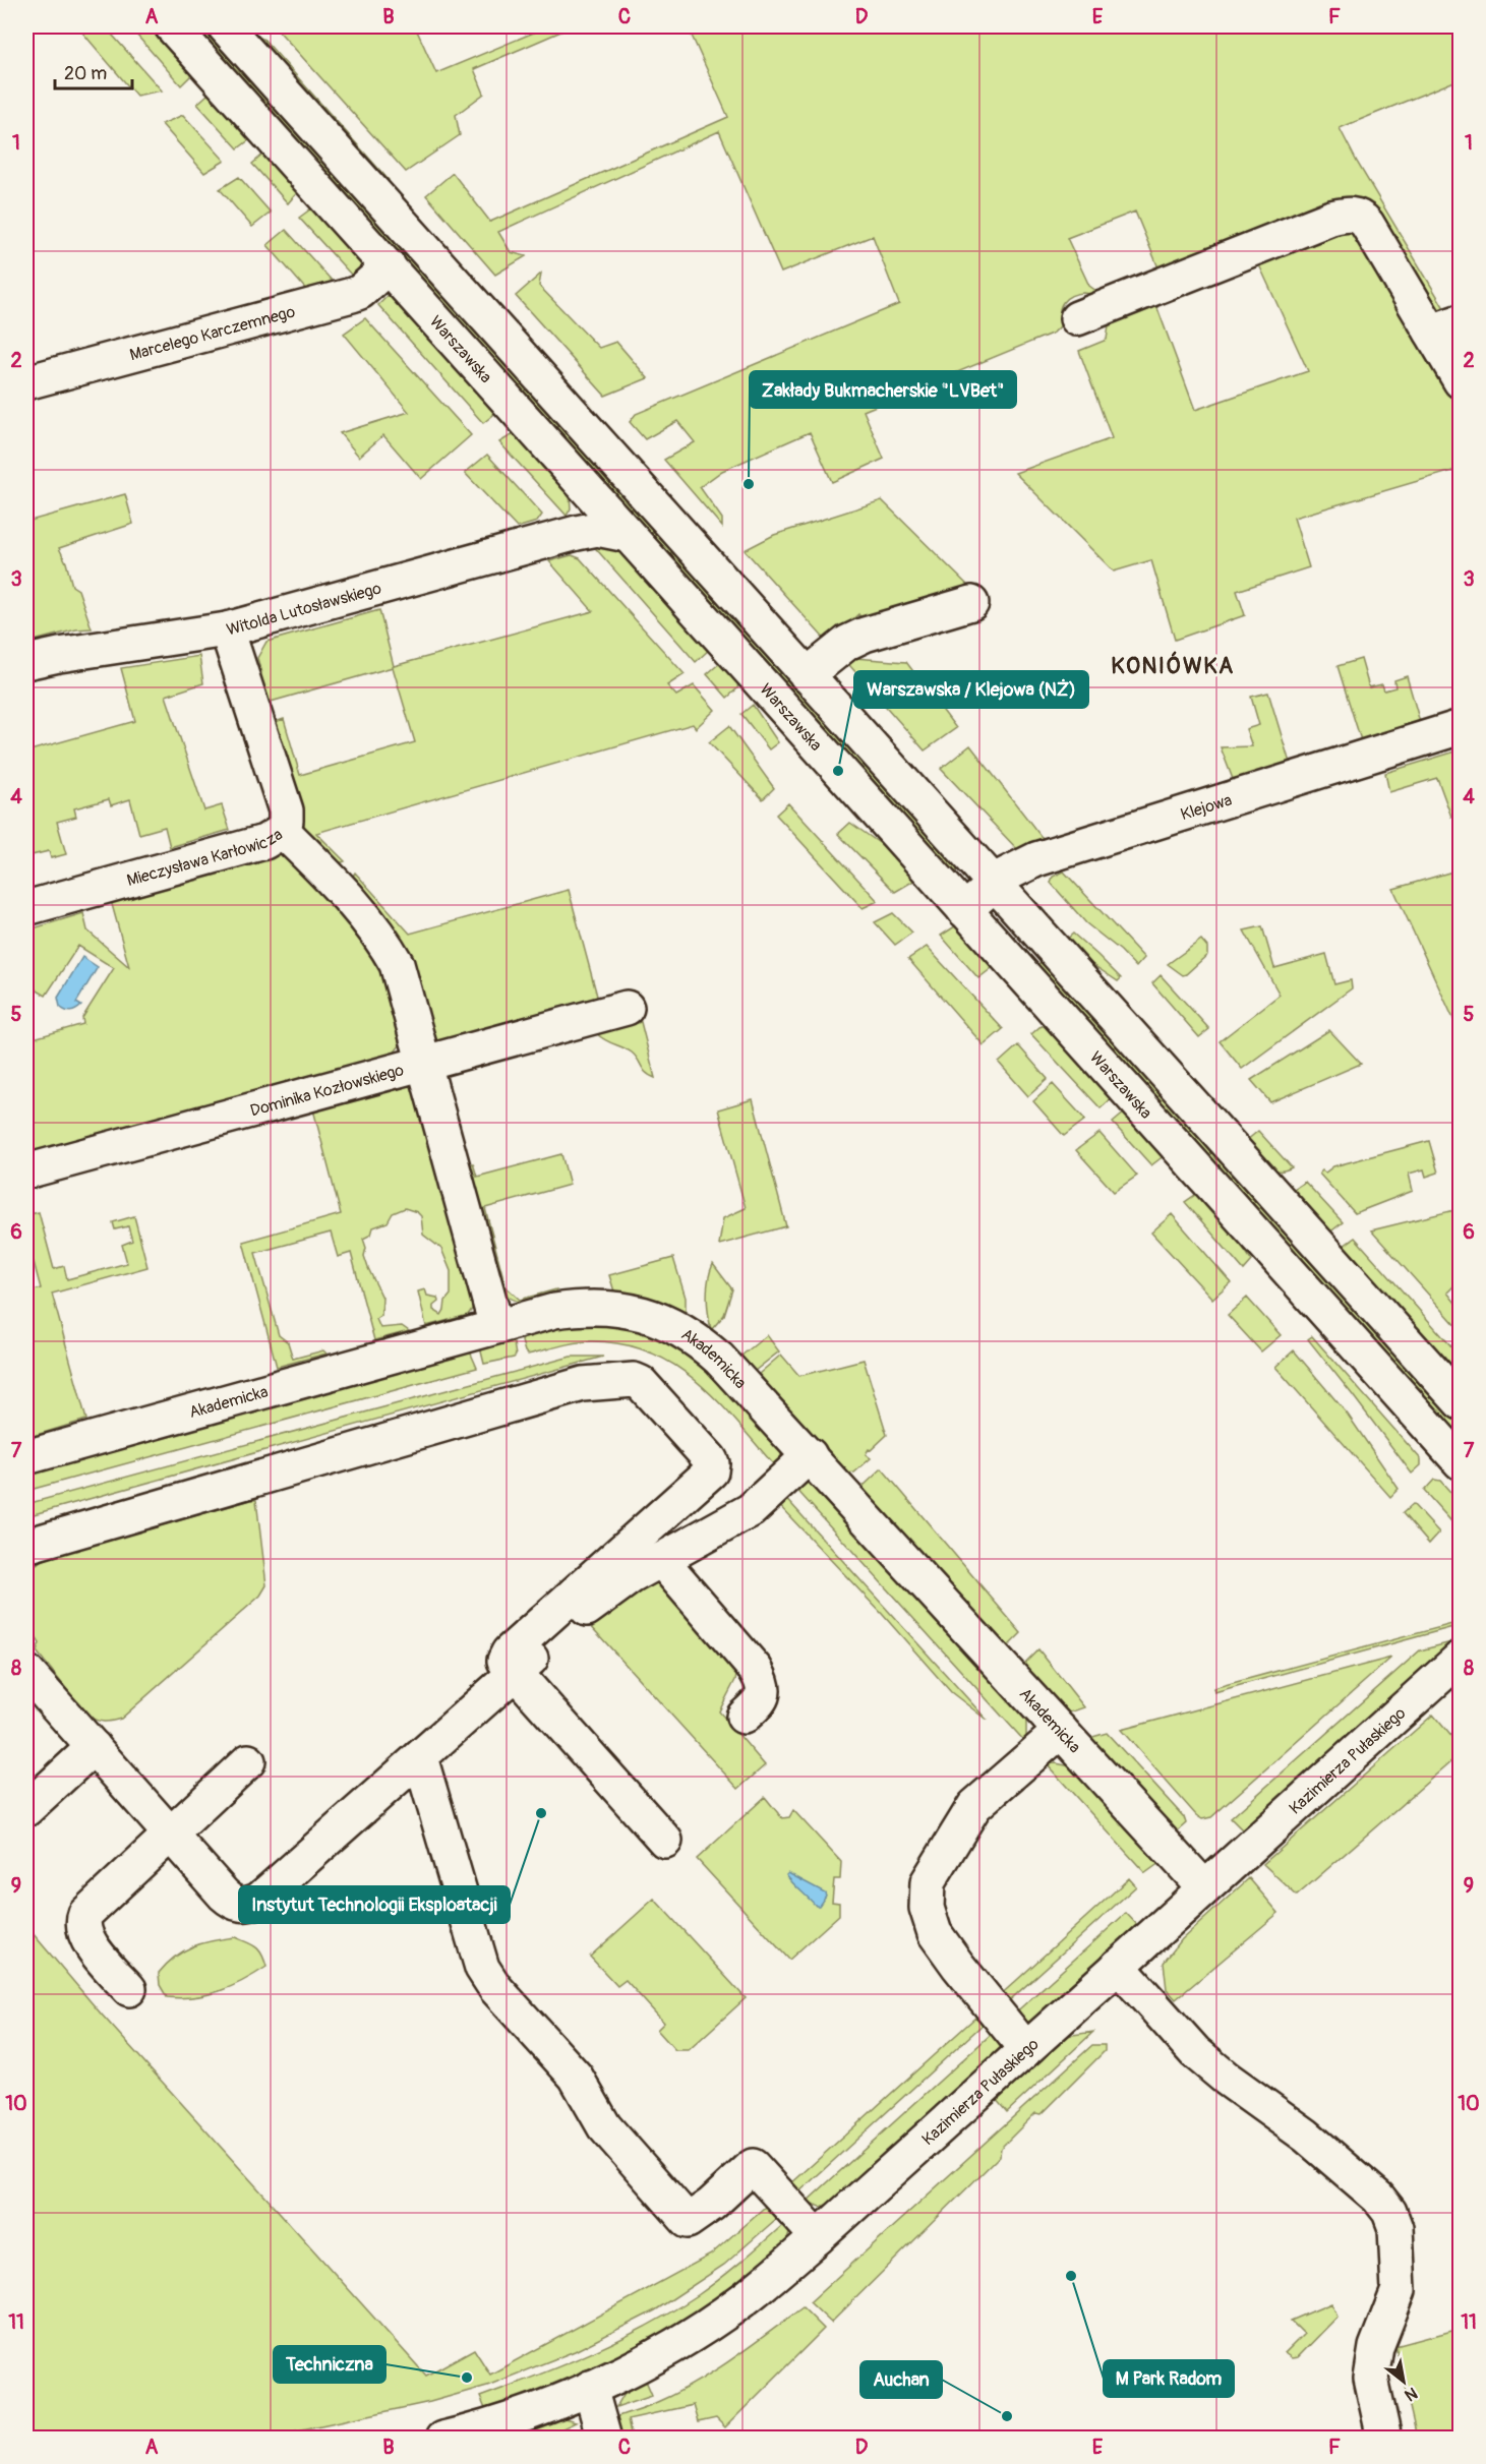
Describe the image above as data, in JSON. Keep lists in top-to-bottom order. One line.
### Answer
{"streets":{"street":["Marcelego Karczemnego","Warszawska","Witolda Lutosławskiego","Klejowa","Mieczysława Karłowicza","Dominika Kozłowskiego","Akademicka","Kazimierza Pułaskiego"]},"crossings":[["Marcelego Karczemnego","Warszawska"],["Warszawska","Witolda Lutosławskiego"],["Warszawska","Klejowa"],["Witolda Lutosławskiego","Mieczysława Karłowicza"],["Akademicka","Kazimierza Pułaskiego"]],"districts":["KONIÓWKA"],"places":["Zakłady Bukmacherskie \"LVBet\"","Warszawska / Klejowa (NŻ)","Instytut Technologii Eksploatacji","M Park Radom","Techniczna","Auchan"],"scale_bar":"20 m","north":"bottom right","grid":{"columns":["A","B","C","D","E","F"],"rows":["1","2","3","4","5","6","7","8","9","10","11"]}}
